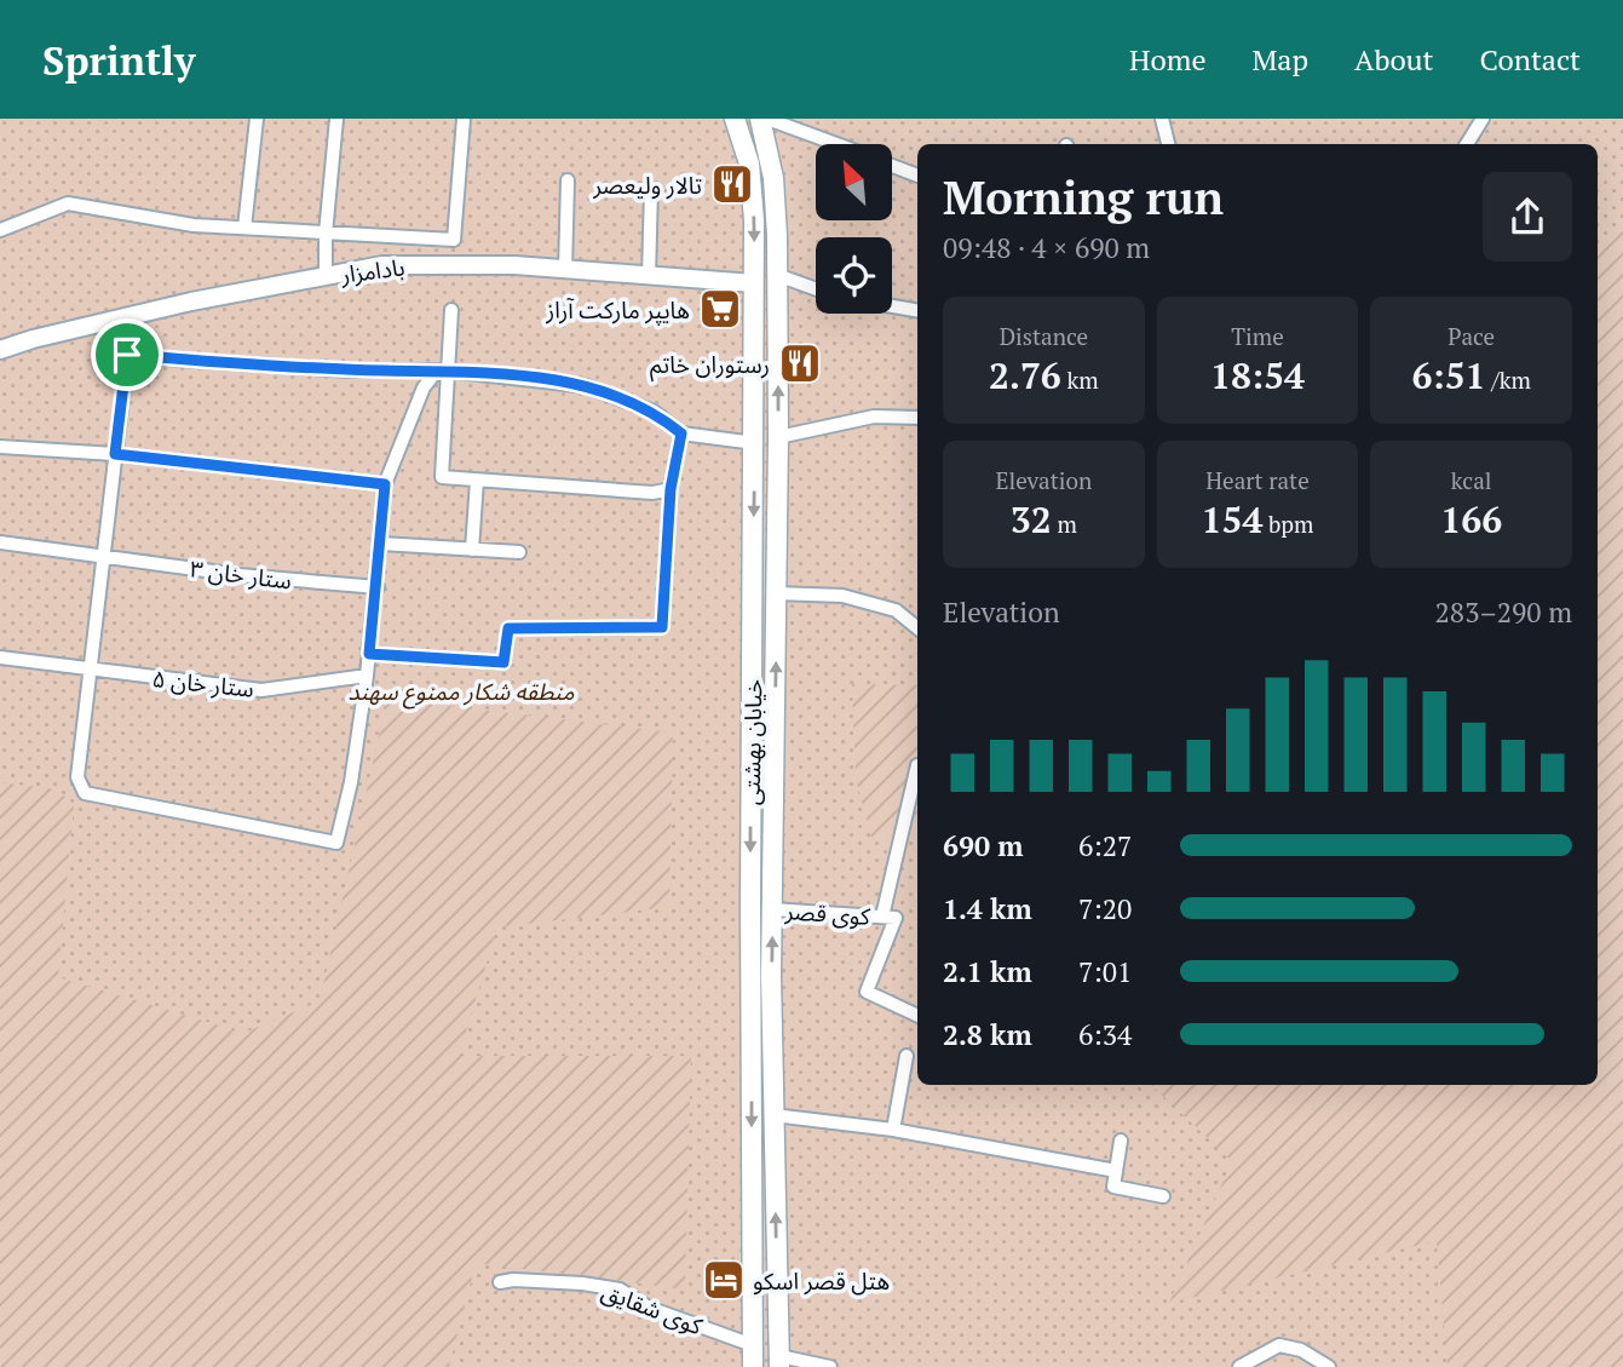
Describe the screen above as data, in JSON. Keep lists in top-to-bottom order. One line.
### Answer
{"streets":{"main road":["خیابان بهشتی"],"street":["بادامزار","ستار خان ۳","ستار خان ۵","کوی قصر","کوی شقایق"]},"crossings":[["بادامزار","خیابان بهشتی"],["خیابان بهشتی","کوی قصر"],["خیابان بهشتی","کوی شقایق"]],"parks":["منطقه شکار ممنوع سهند"],"places":{"restaurant":["تالار ولیعصر","رستوران خاتم"],"supermarket":["هایپر مارکت آراز"],"hotel":["هتل قصر اسکو"]},"north":"top left","page":{"header":"Sprintly","nav":["Home","Map","About","Contact"],"heading":["Morning run","09:48 · 4 × 690 m"],"stats":[["Distance","2.76 km"],["Time","18:54"],["Pace","6:51 /km"],["Elevation","32 m"],["Heart rate","154 bpm"],["kcal","166"]],"chart":["Elevation","283–290 m"],"list":[{"name":"690 m","note":"6:27"},{"name":"1.4 km","note":"7:20"},{"name":"2.1 km","note":"7:01"},{"name":"2.8 km","note":"6:34"}]}}
